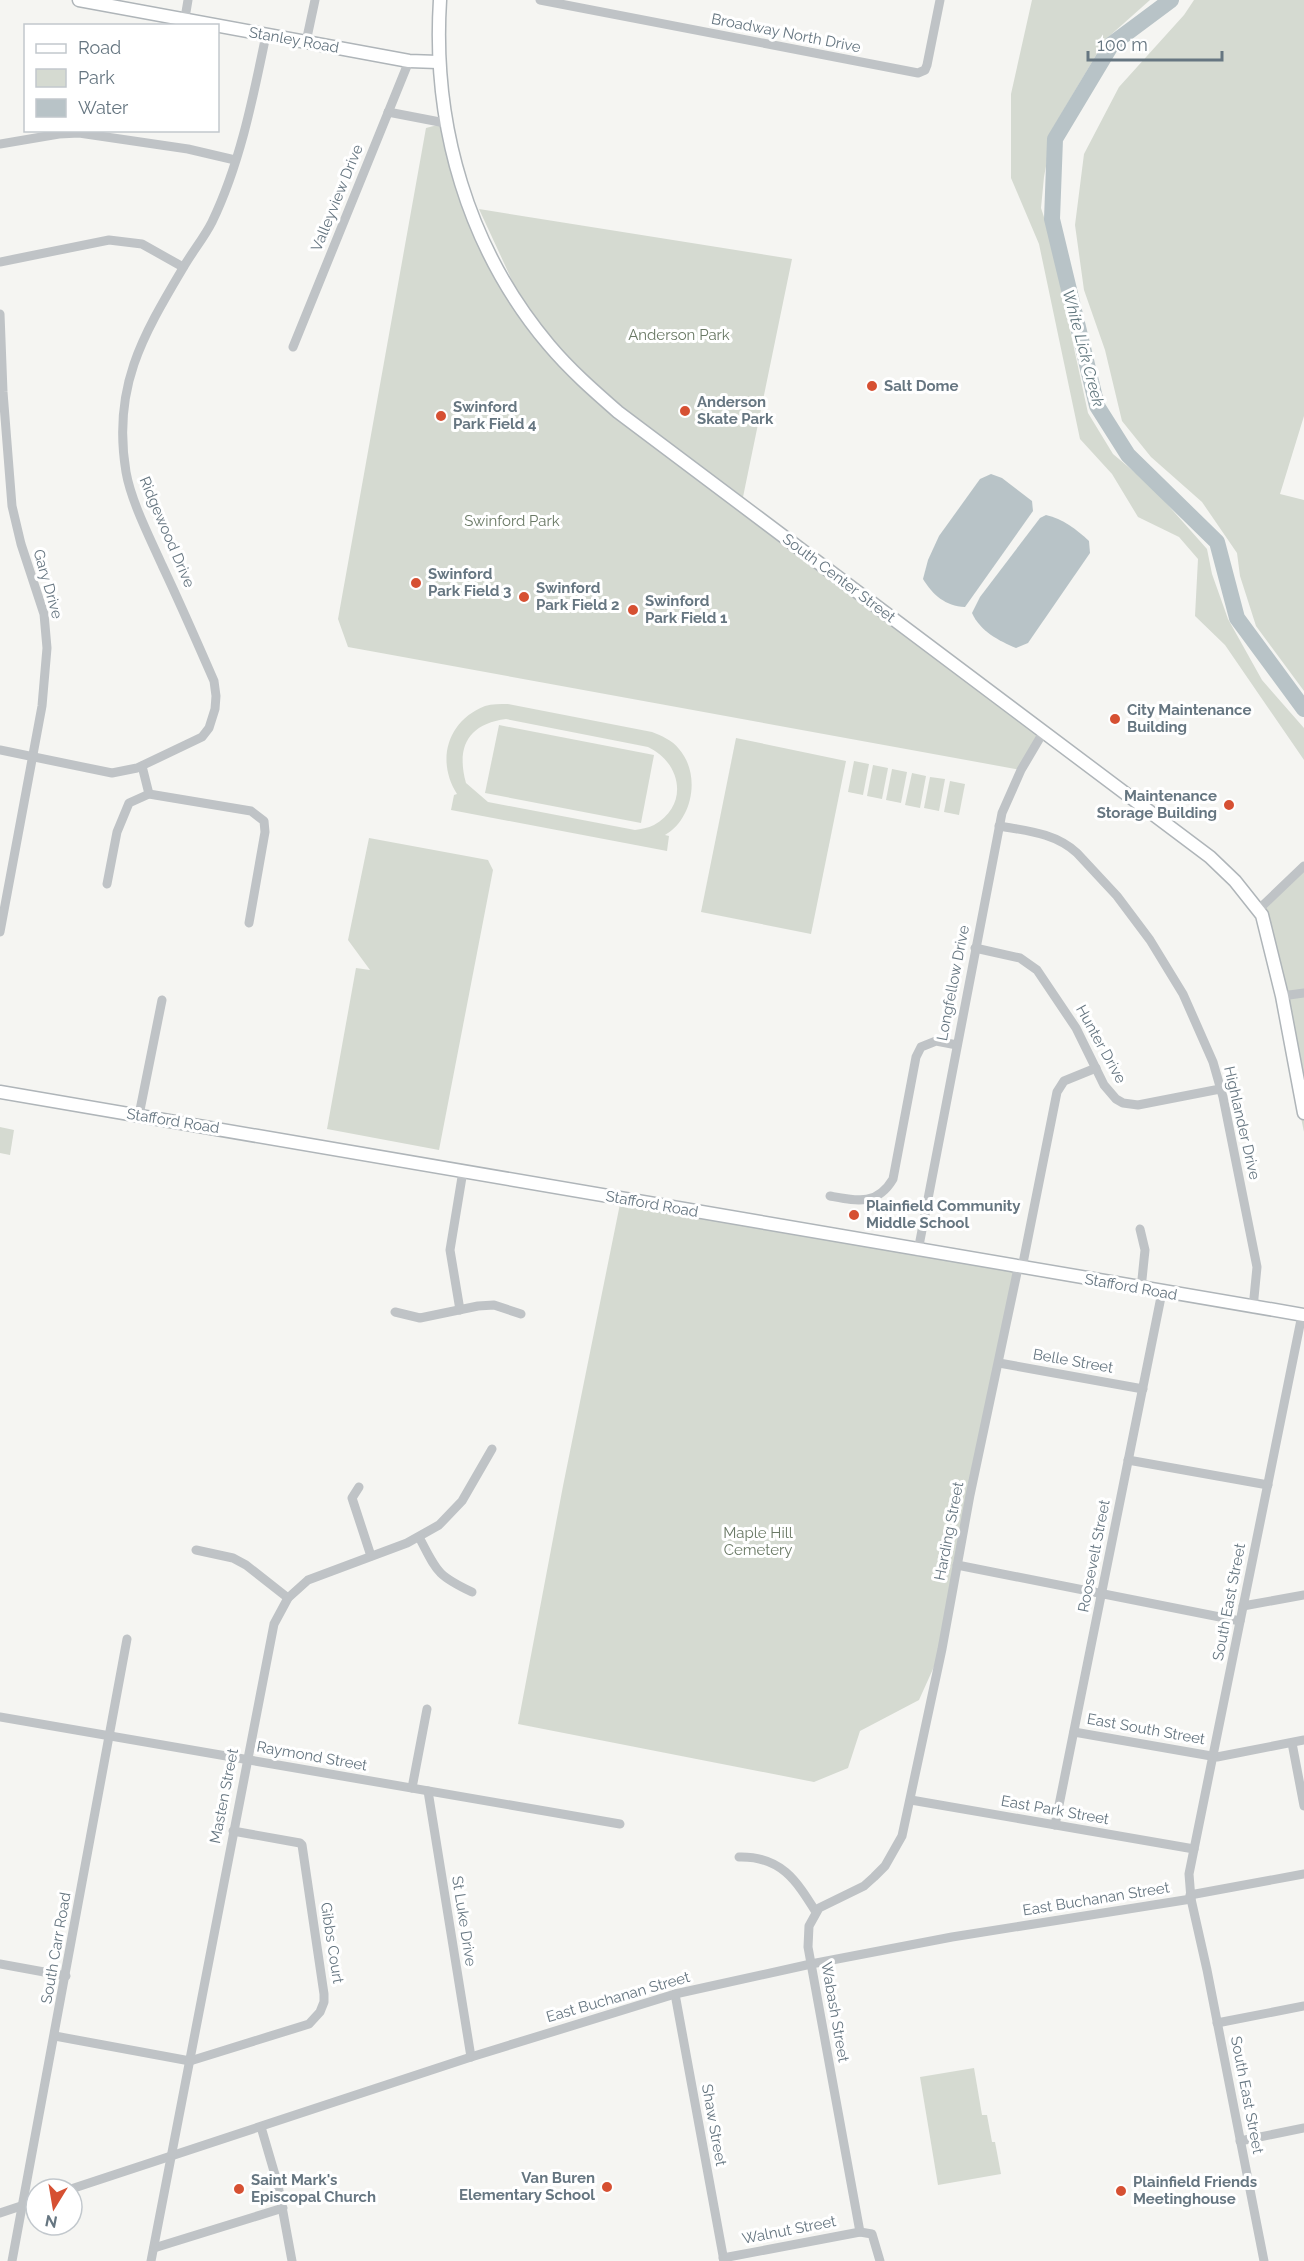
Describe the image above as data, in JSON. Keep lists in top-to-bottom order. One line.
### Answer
{"streets":{"street":["Broadway North Drive","Stanley Road","Valleyview Drive","Ridgewood Drive","South Center Street","Gary Drive","Longfellow Drive","Hunter Drive","Stafford Road","Highlander Drive","Belle Street","Harding Street","Roosevelt Street","South East Street","East South Street","Raymond Street","Masten Street","East Park Street","East Buchanan Street","St Luke Drive","Gibbs Court","South Carr Road","Wabash Street","Shaw Street","Walnut Street"]},"crossings":[["Stanley Road","Valleyview Drive"],["Stanley Road","Ridgewood Drive"],["Stanley Road","South Center Street"],["Ridgewood Drive","Gary Drive"],["South Center Street","Longfellow Drive"],["Longfellow Drive","Hunter Drive"],["Longfellow Drive","Stafford Road"],["Longfellow Drive","Highlander Drive"],["Hunter Drive","Highlander Drive"],["Hunter Drive","Harding Street"],["Stafford Road","Highlander Drive"],["Stafford Road","Harding Street"],["Stafford Road","Roosevelt Street"],["Stafford Road","South East Street"],["Belle Street","Harding Street"],["Belle Street","Roosevelt Street"],["Harding Street","East Park Street"],["Roosevelt Street","East South Street"],["Roosevelt Street","East Park Street"],["South East Street","East South Street"],["South East Street","East Park Street"],["South East Street","East Buchanan Street"],["Raymond Street","Masten Street"],["Raymond Street","St Luke Drive"],["Raymond Street","South Carr Road"],["Masten Street","East Buchanan Street"],["Masten Street","Gibbs Court"],["East Buchanan Street","St Luke Drive"],["East Buchanan Street","Wabash Street"],["East Buchanan Street","Shaw Street"],["Wabash Street","Walnut Street"],["Shaw Street","Walnut Street"]],"water":["White Lick Creek"],"parks":["Anderson Park","Swinford Park","Maple Hill Cemetery"],"places":["Salt Dome","Anderson Skate Park","Swinford Park Field 4","Swinford Park Field 3","Swinford Park Field 2","Swinford Park Field 1","City Maintenance Building","Maintenance Storage Building","Plainfield Community Middle School","Van Buren Elementary School","Saint Mark's Episcopal Church","Plainfield Friends Meetinghouse"],"legend":["Road","Park","Water"],"scale_bar":"100 m","north":"bottom"}
